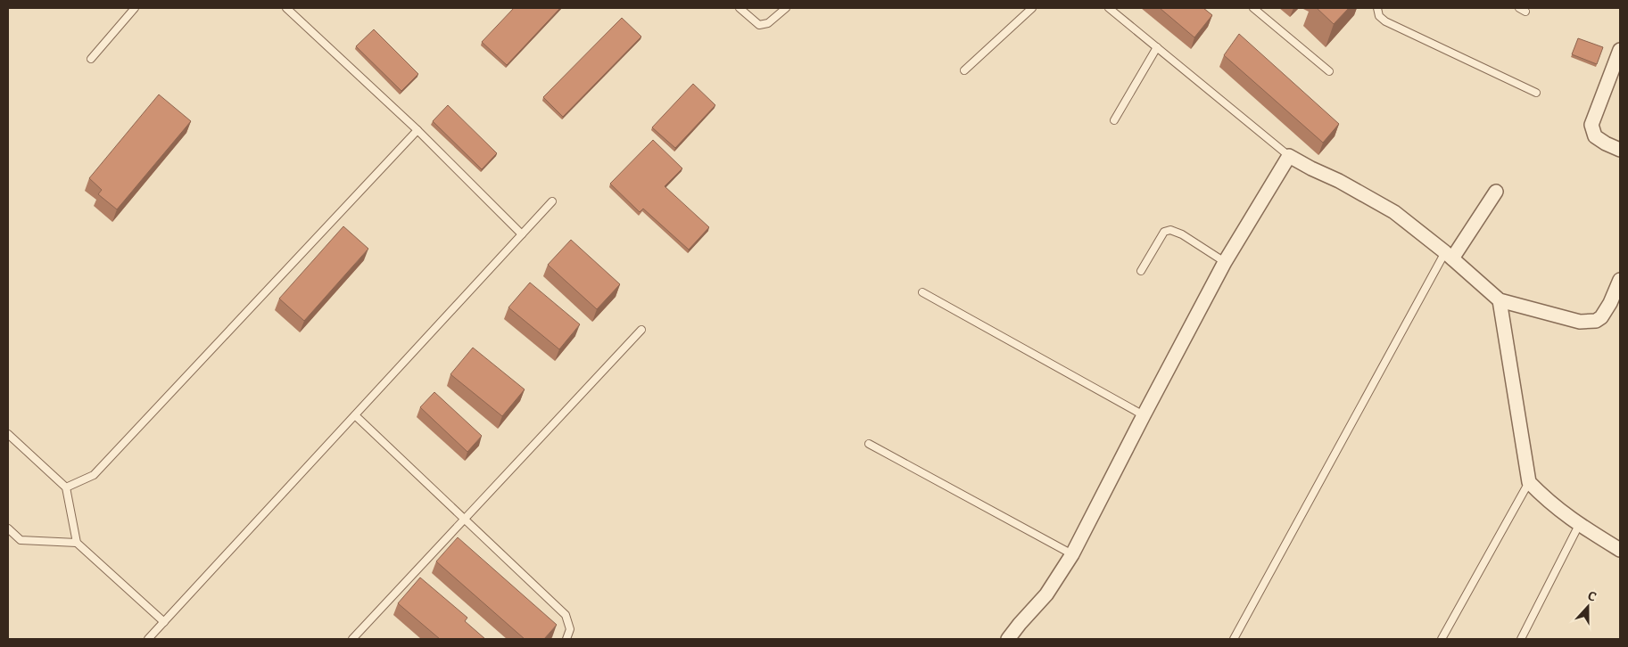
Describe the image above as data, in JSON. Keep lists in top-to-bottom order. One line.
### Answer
{"north":"top"}
